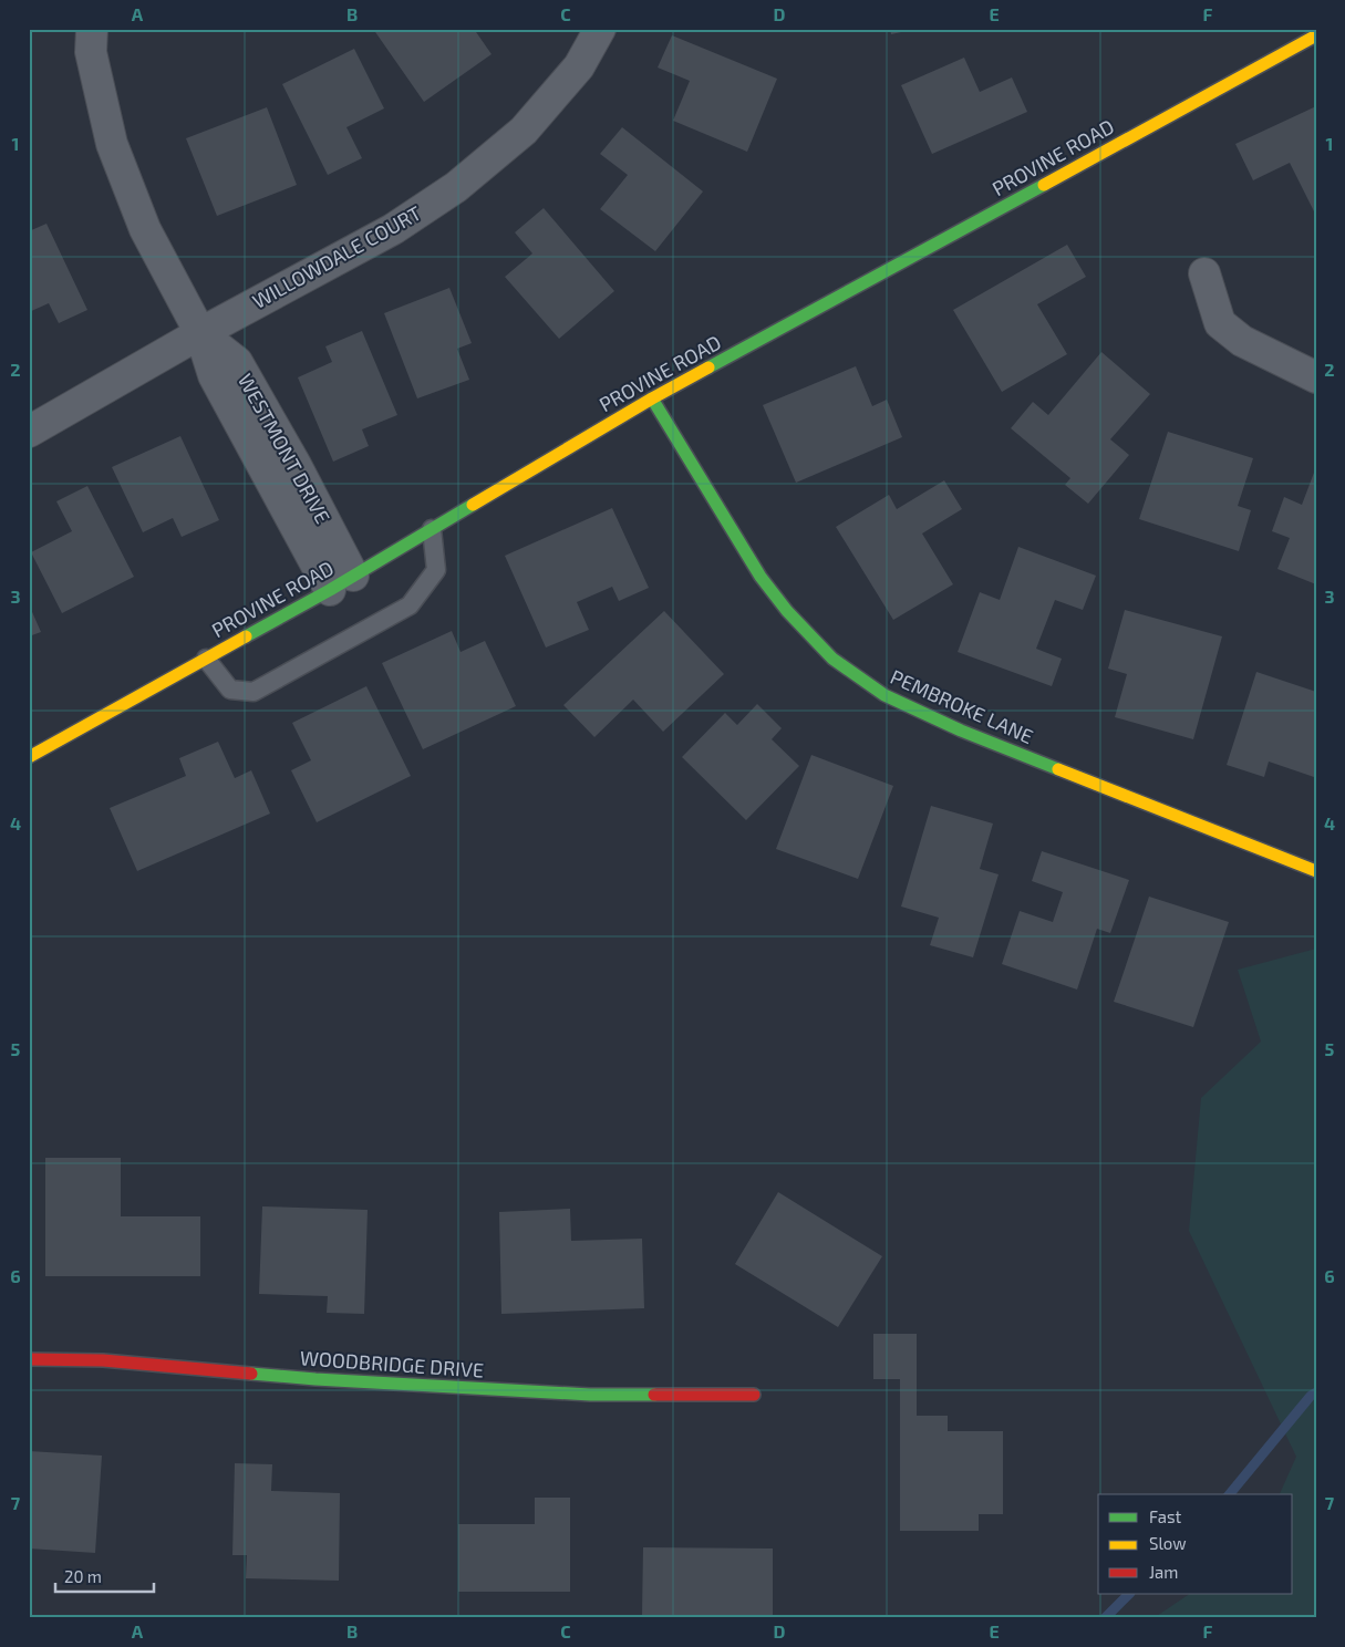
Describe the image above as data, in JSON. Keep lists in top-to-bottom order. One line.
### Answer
{"streets":{"street":["PROVINE ROAD","WILLOWDALE COURT","WESTMONT DRIVE","PEMBROKE LANE","WOODBRIDGE DRIVE"]},"crossings":[["PROVINE ROAD","WESTMONT DRIVE"],["PROVINE ROAD","PEMBROKE LANE"],["WILLOWDALE COURT","WESTMONT DRIVE"]],"legend":["Fast","Slow","Jam"],"scale_bar":"20 m","grid":{"columns":["A","B","C","D","E","F"],"rows":["1","2","3","4","5","6","7"]}}
